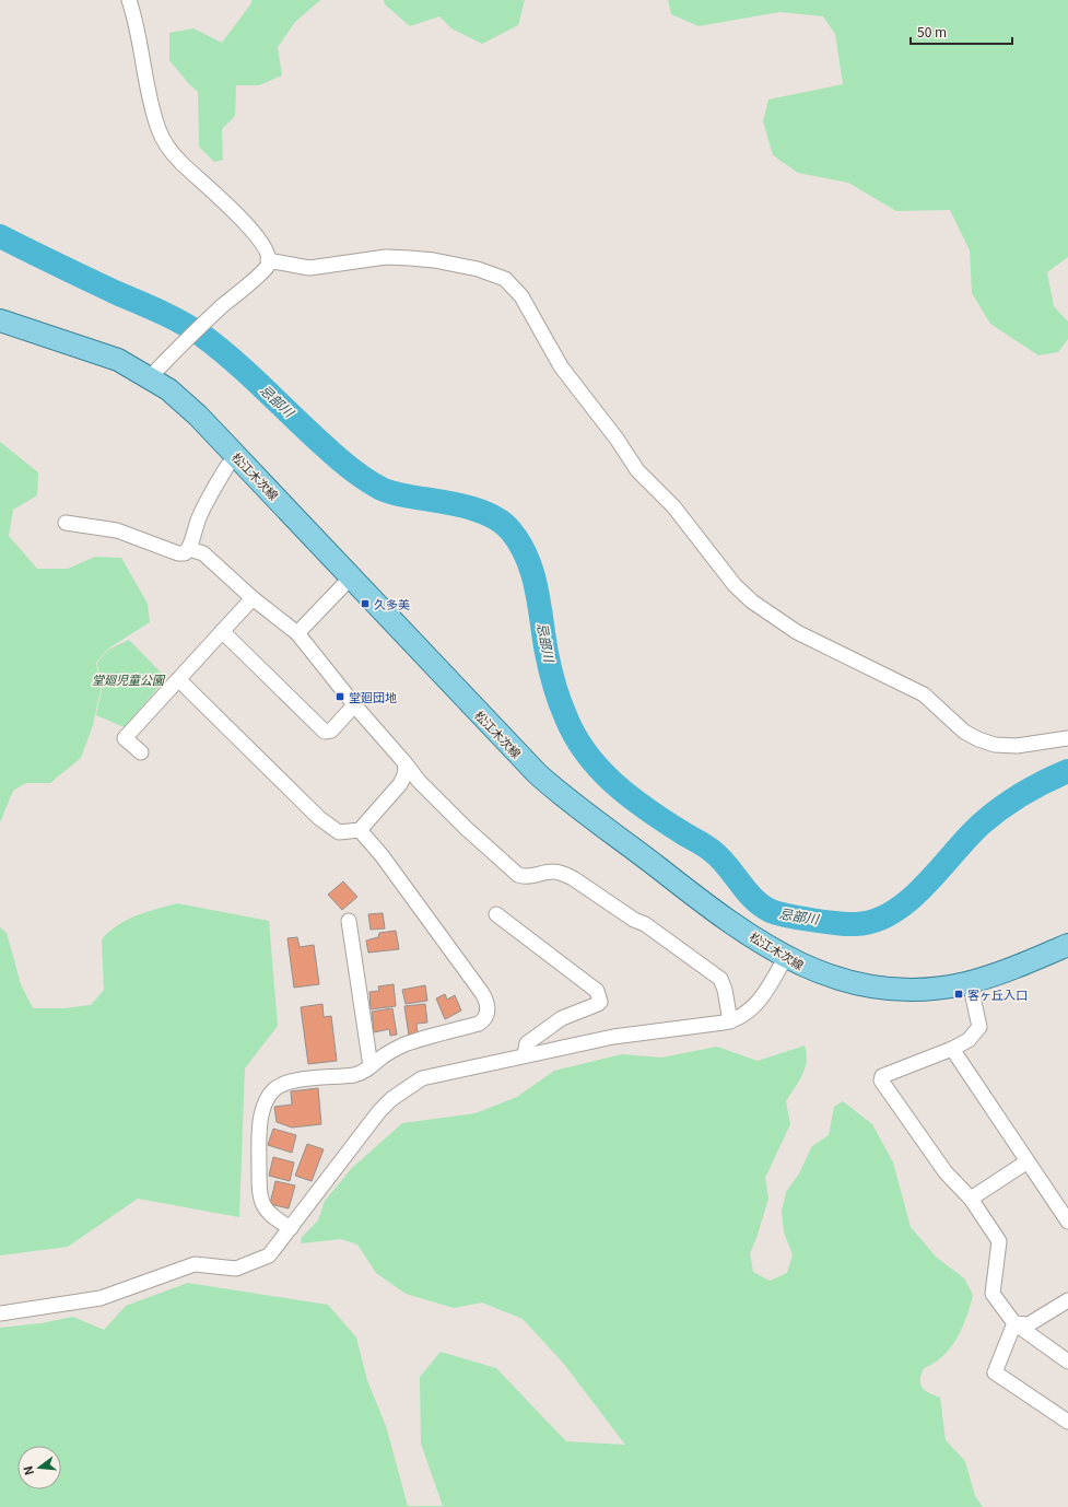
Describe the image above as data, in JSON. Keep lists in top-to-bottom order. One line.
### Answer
{"streets":{"main road":["松江木次線"]},"water":["忌部川"],"parks":["堂廻児童公園"],"places":{"transit":["久多美","堂廻団地","客ヶ丘入口"]},"scale_bar":"50 m","north":"left"}
